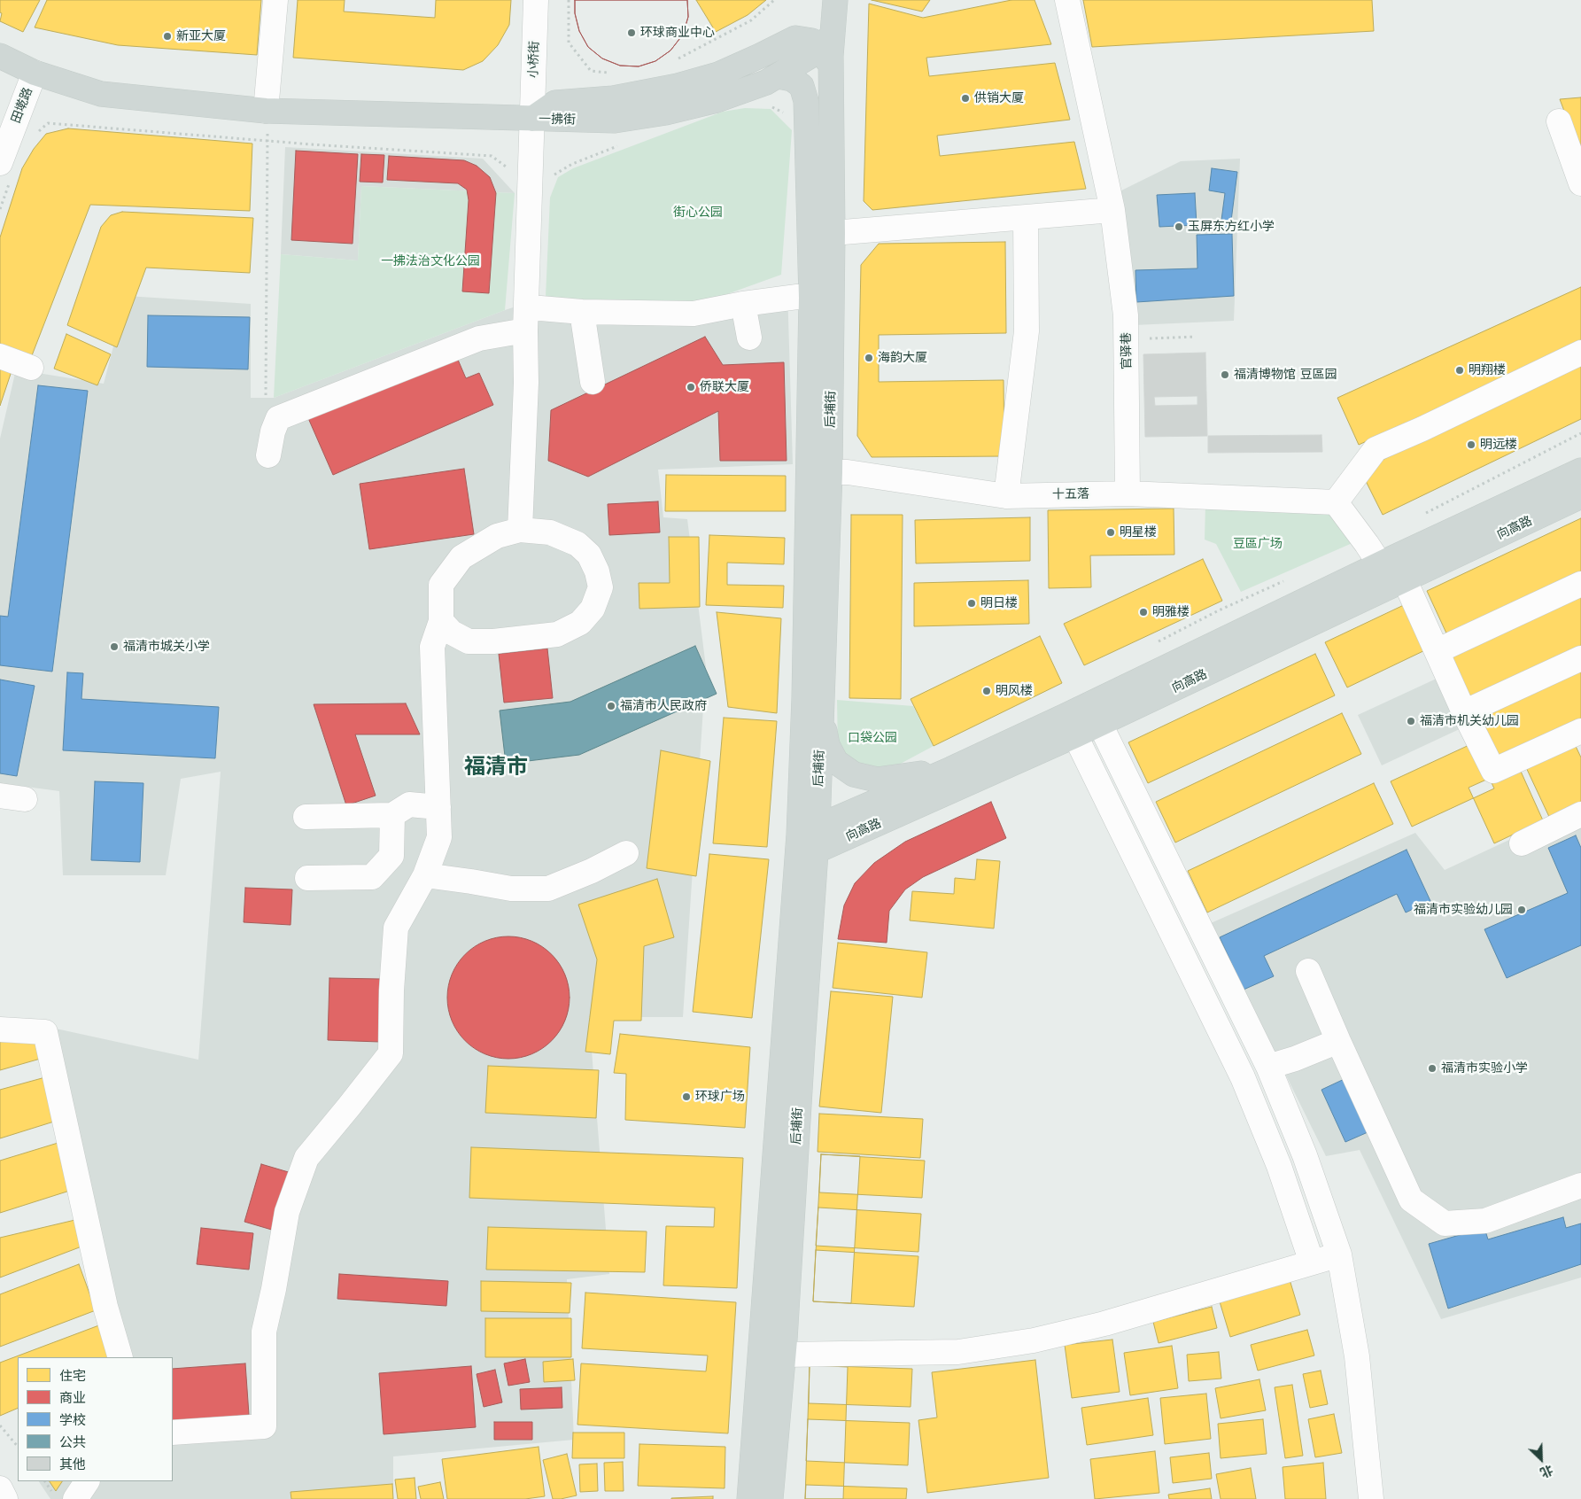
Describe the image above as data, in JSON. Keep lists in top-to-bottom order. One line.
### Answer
{"streets":{"main road":["一拂街","后埔街","向高路"],"street":["小桥街","田墘路","官驿巷","十五落"]},"crossings":[["小桥街","一拂街"],["一拂街","后埔街"],["官驿巷","十五落"],["后埔街","十五落"],["后埔街","向高路"]],"districts":["福清市"],"parks":["街心公园","一拂法治文化公园","豆區广场","口袋公园"],"places":["环球商业中心","新亚大厦","供销大厦","玉屏东方红小学","海韵大厦","明翔楼","福清博物馆 豆區园","侨联大厦","明远楼","明星楼","明日楼","明雅楼","福清市城关小学","明风楼","福清市人民政府","福清市机关幼儿园","福清市实验幼儿园","福清市实验小学","环球广场"],"legend":["住宅","商业","学校","公共","其他"],"north":"bottom right"}
